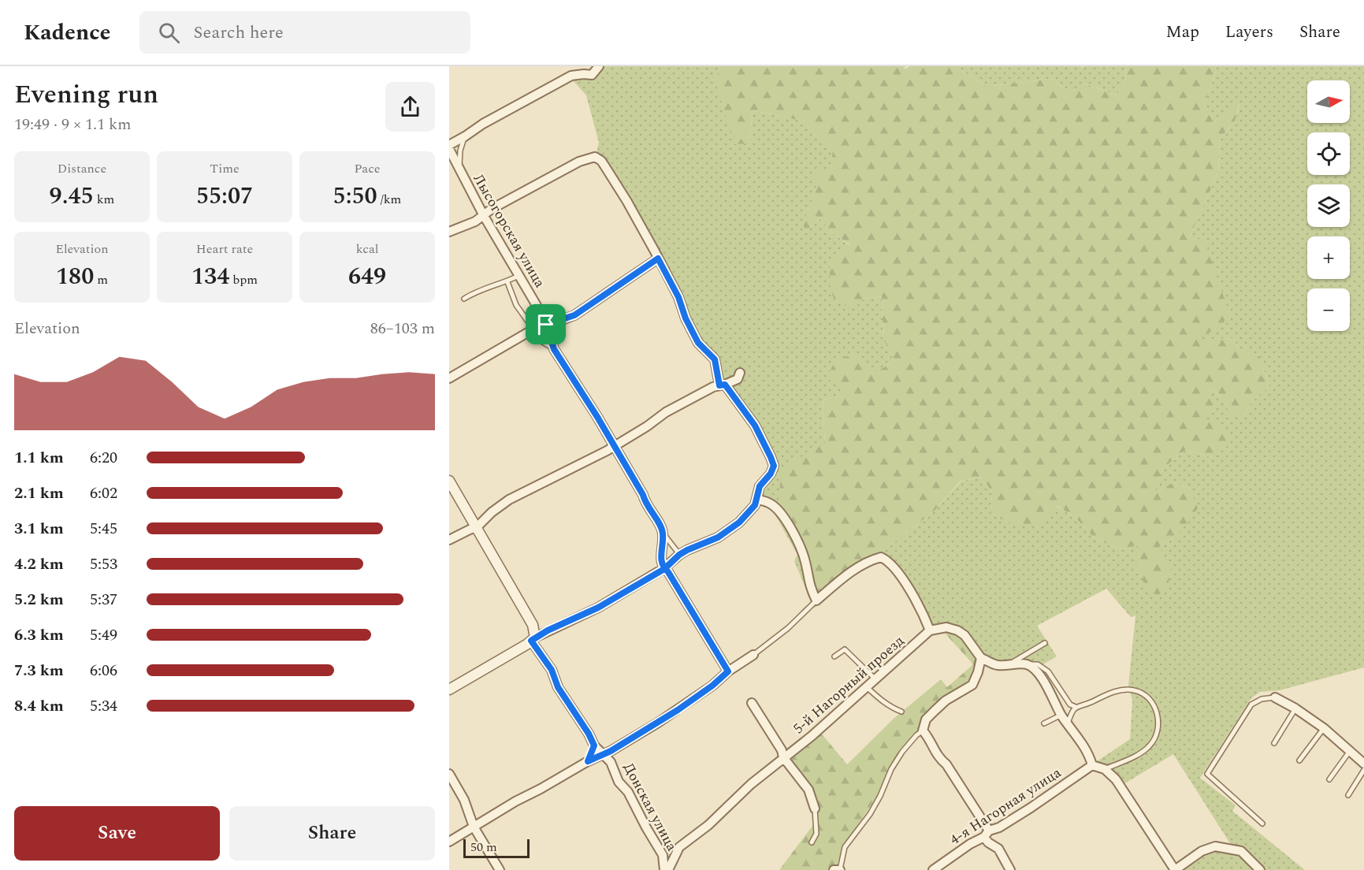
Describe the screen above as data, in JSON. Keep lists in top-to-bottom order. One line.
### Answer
{"streets":{"street":["Лысогорская улица","5-й Нагорный проезд","4-я Нагорная улица","Донская улица"]},"scale_bar":"50 m","north":"right","page":{"header":"Kadence","search":"Search here","nav":["Map","Layers","Share"],"heading":["Evening run","19:49 · 9 × 1.1 km"],"map_buttons":["+","−"],"stats":[["Distance","9.45 km"],["Time","55:07"],["Pace","5:50 /km"],["Elevation","180 m"],["Heart rate","134 bpm"],["kcal","649"]],"chart":["Elevation","86–103 m"],"list":[{"name":"1.1 km","note":"6:20"},{"name":"2.1 km","note":"6:02"},{"name":"3.1 km","note":"5:45"},{"name":"4.2 km","note":"5:53"},{"name":"5.2 km","note":"5:37"},{"name":"6.3 km","note":"5:49"},{"name":"7.3 km","note":"6:06"},{"name":"8.4 km","note":"5:34"}],"buttons":["Save","Share"],"scale":"50 m"}}
